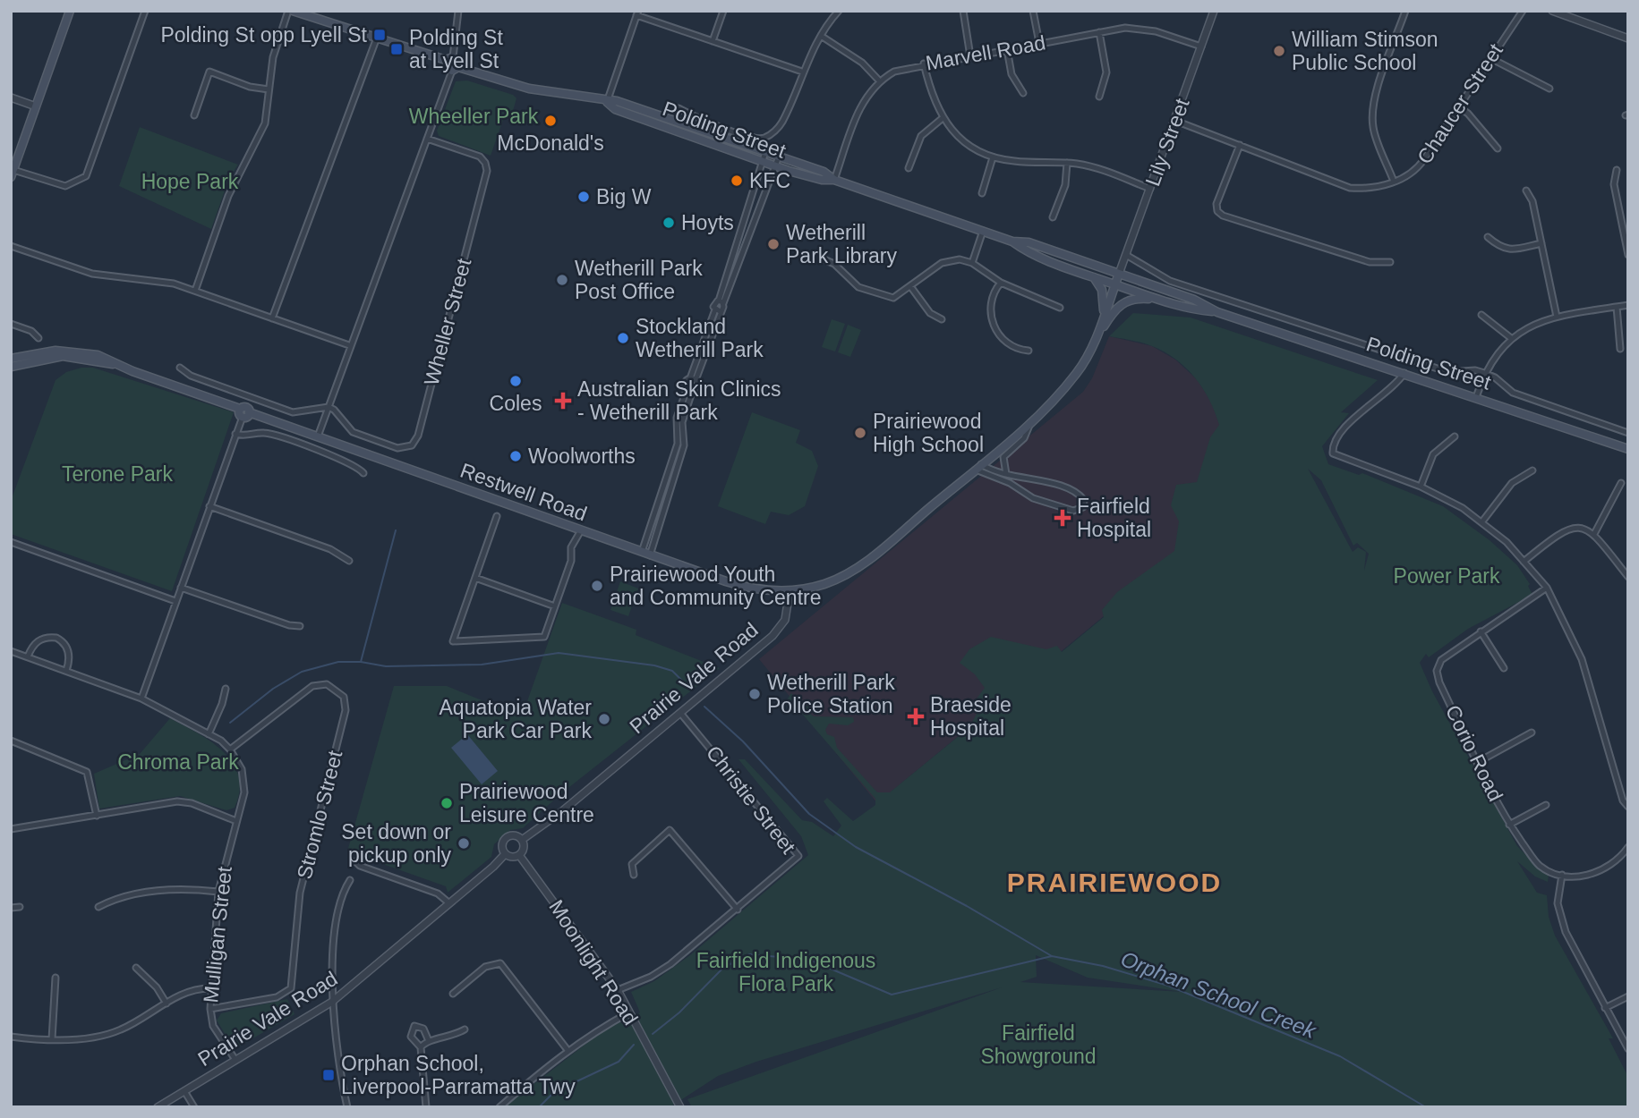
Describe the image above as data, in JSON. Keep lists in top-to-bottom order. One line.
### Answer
{"streets":{"main road":["Polding Street","Restwell Road"],"street":["Marvell Road","Chaucer Street","Lily Street","Wheller Street","Prairie Vale Road","Corio Road","Christie Street","Stromlo Street","Mulligan Street","Moonlight Road"]},"crossings":[["Marvell Road","Lily Street"],["Chaucer Street","Lily Street"],["Polding Street","Lily Street"],["Restwell Road","Prairie Vale Road"],["Prairie Vale Road","Christie Street"],["Prairie Vale Road","Mulligan Street"],["Prairie Vale Road","Moonlight Road"],["Christie Street","Moonlight Road"],["Stromlo Street","Mulligan Street"]],"districts":["PRAIRIEWOOD"],"water":["Orphan School Creek"],"parks":["Wheeller Park","Hope Park","Terone Park","Power Park","Chroma Park","Fairfield Indigenous Flora Park","Fairfield Showground"],"places":{"transit":["Polding St opp Lyell St","Polding St at Lyell St","Orphan School, Liverpool-Parramatta Twy"],"other":["William Stimson Public School","McDonald's","KFC","Big W","Hoyts","Wetherill Park Library","Wetherill Park Post Office","Stockland Wetherill Park","Coles","Prairiewood High School","Woolworths","Prairiewood Youth and Community Centre","Wetherill Park Police Station","Aquatopia Water Park Car Park","Prairiewood Leisure Centre","Set down or pickup only"],"health":["Australian Skin Clinics - Wetherill Park","Fairfield Hospital","Braeside Hospital"]}}
